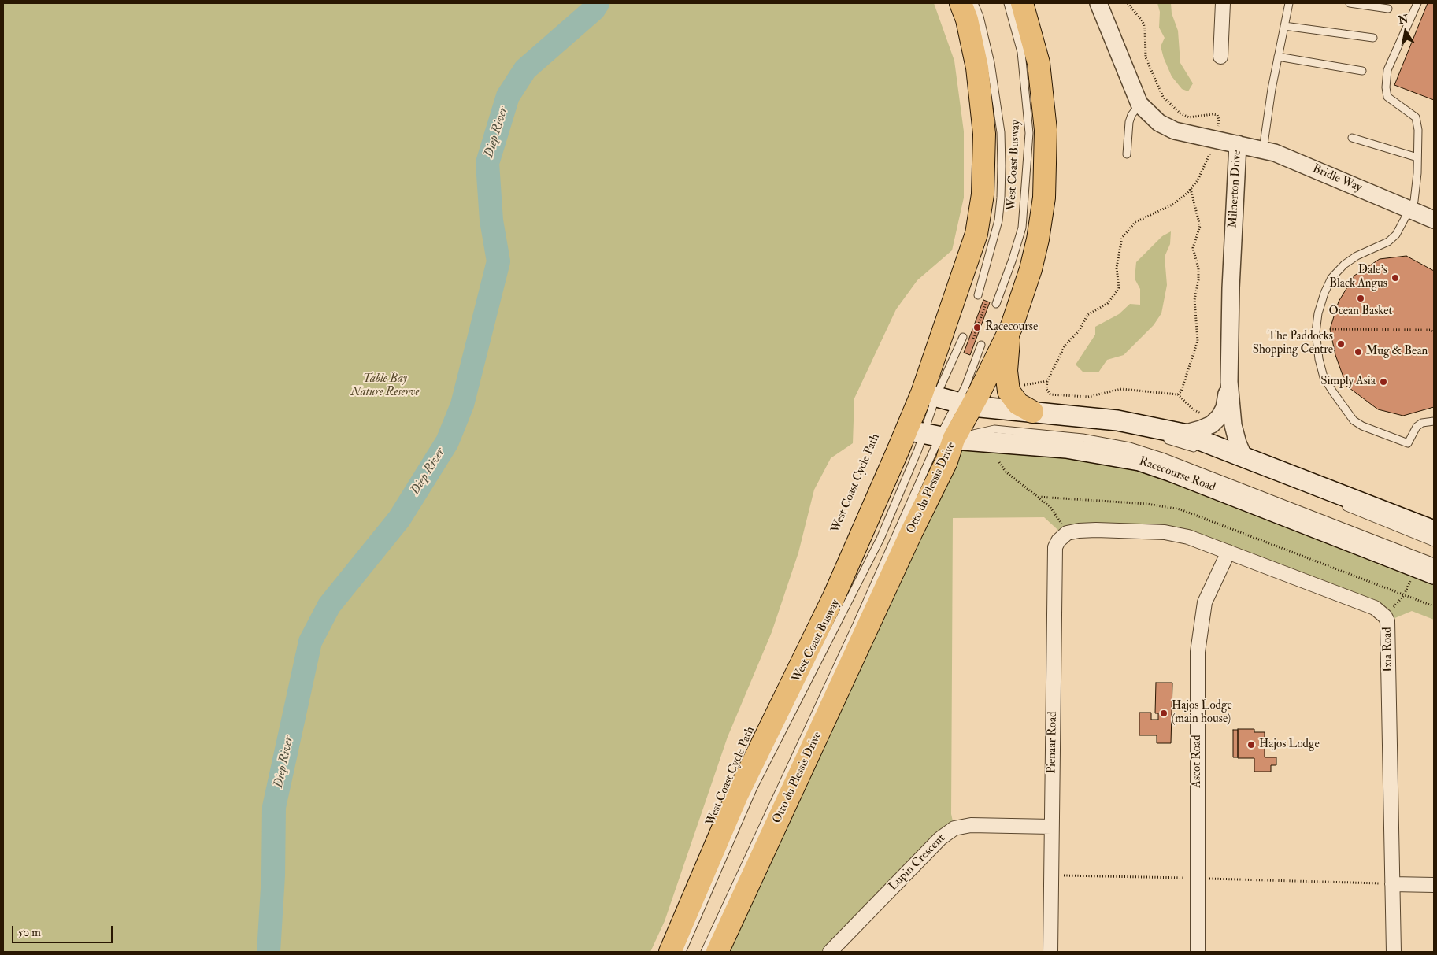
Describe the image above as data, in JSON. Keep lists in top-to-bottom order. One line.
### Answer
{"streets":{"main road":["Racecourse Road","Otto du Plessis Drive"],"street":["Bridle Way","Milnerton Drive","Ixia Road","Pienaar Road","Ascot Road","Lupin Crescent"],"lane":["West Coast Busway"]},"crossings":[["West Coast Busway","Racecourse Road"],["West Coast Busway","Otto du Plessis Drive"],["Bridle Way","Milnerton Drive"],["Racecourse Road","Otto du Plessis Drive"],["Ixia Road","Pienaar Road"],["Ixia Road","Ascot Road"],["Pienaar Road","Lupin Crescent"]],"water":["Diep River"],"parks":["Table Bay Nature Reserve"],"places":["Dale's Black Angus","Ocean Basket","Racecourse","The Paddocks Shopping Centre","Mug & Bean","Simply Asia","Hajos Lodge (main house)","Hajos Lodge"],"scale_bar":"50 m","north":"top"}
